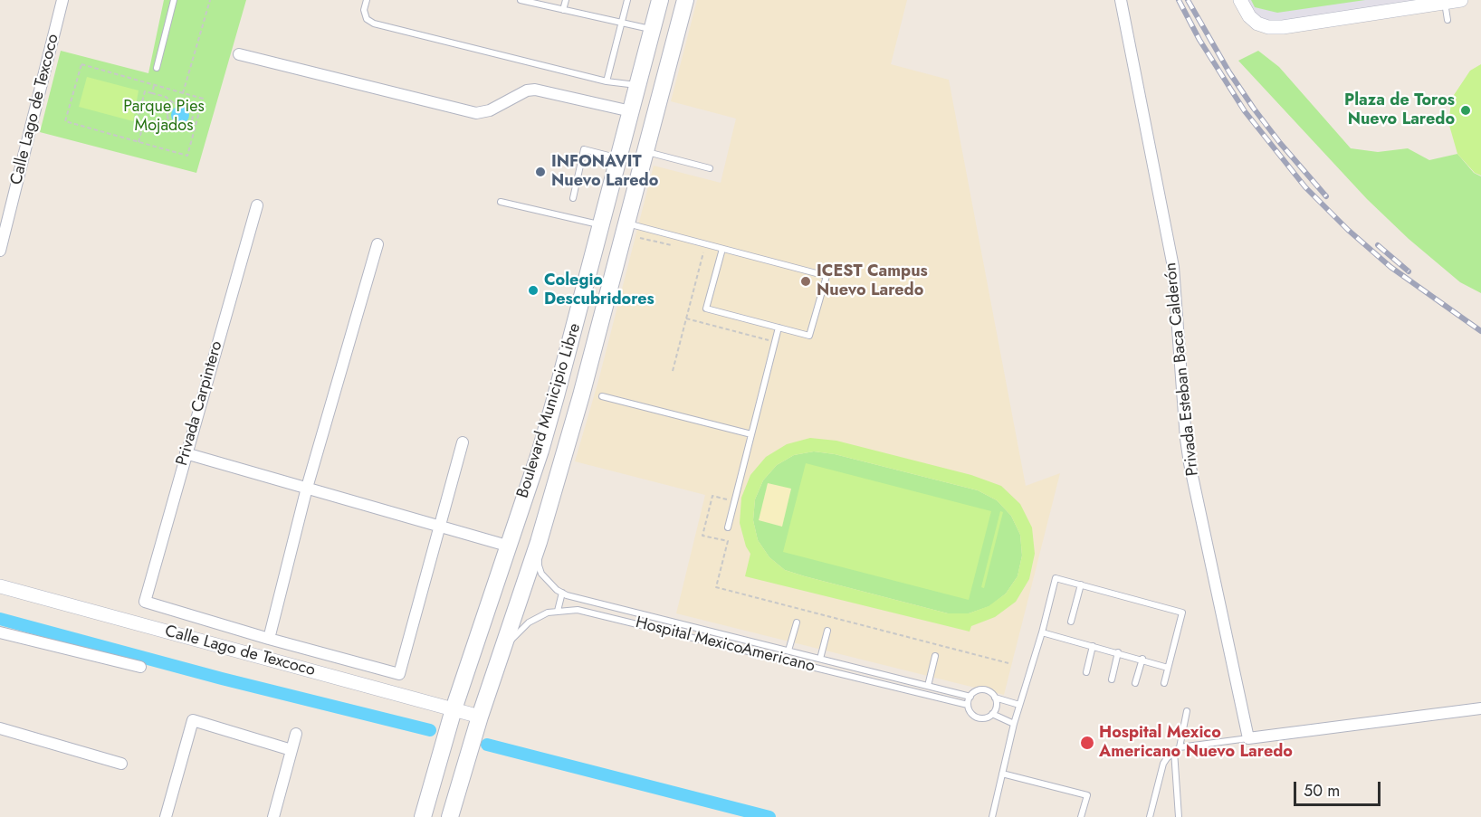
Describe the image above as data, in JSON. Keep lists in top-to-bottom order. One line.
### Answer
{"streets":{"main road":["Boulevard Municipio Libre"],"street":["Calle Lago de Texcoco","Privada Esteban Baca Calderón","Privada Carpintero"],"lane":["Hospital MexicoAmericano"]},"crossings":[["Calle Lago de Texcoco","Boulevard Municipio Libre"],["Boulevard Municipio Libre","Hospital MexicoAmericano"]],"parks":["Parque Pies Mojados"],"places":["Plaza de Toros Nuevo Laredo","INFONAVIT Nuevo Laredo","ICEST Campus Nuevo Laredo","Colegio Descubridores","Hospital Mexico Americano Nuevo Laredo"],"scale_bar":"50 m"}
